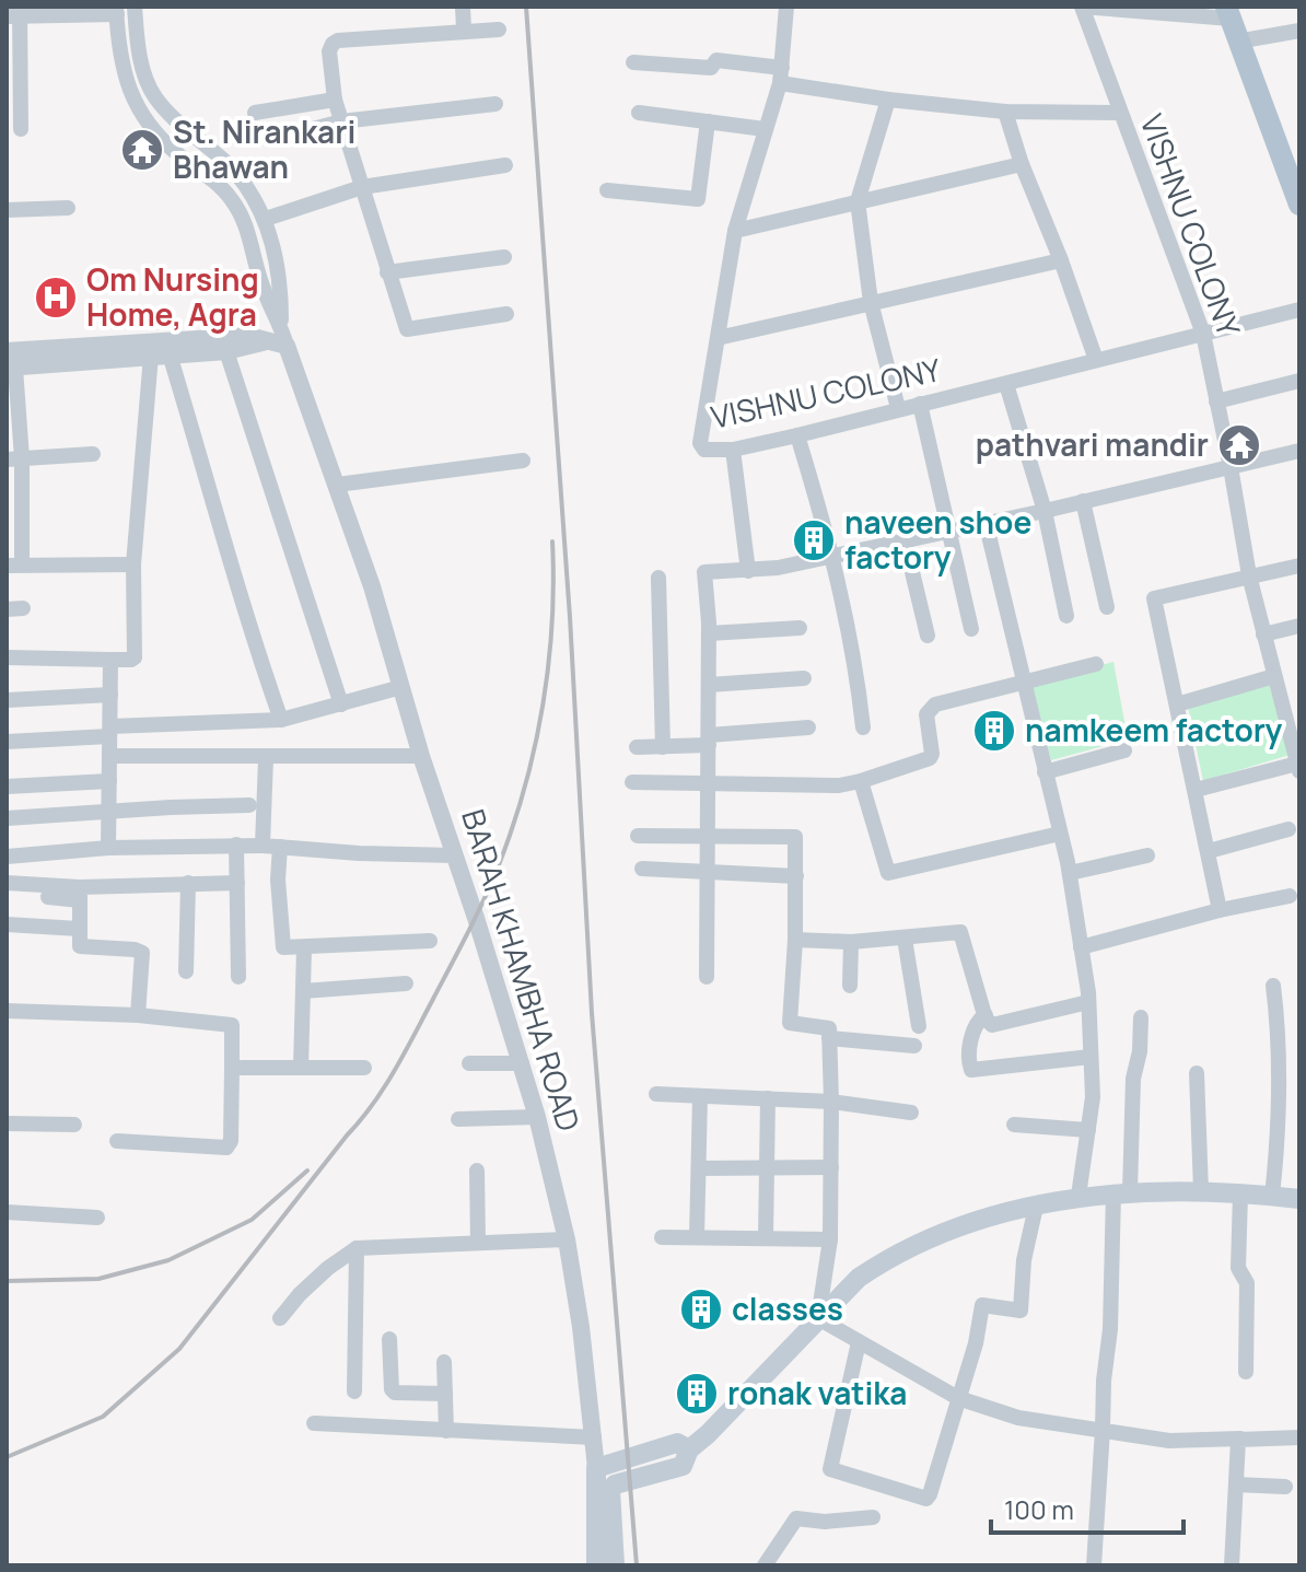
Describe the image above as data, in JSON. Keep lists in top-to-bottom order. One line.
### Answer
{"streets":{"street":["VISHNU COLONY","BARAH KHAMBHA ROAD"]},"places":{"temple":["St. Nirankari Bhawan","pathvari mandir"],"hospital":["Om Nursing Home, Agra"],"building":["naveen shoe factory","namkeem factory","classes","ronak vatika"]},"scale_bar":"100 m"}
